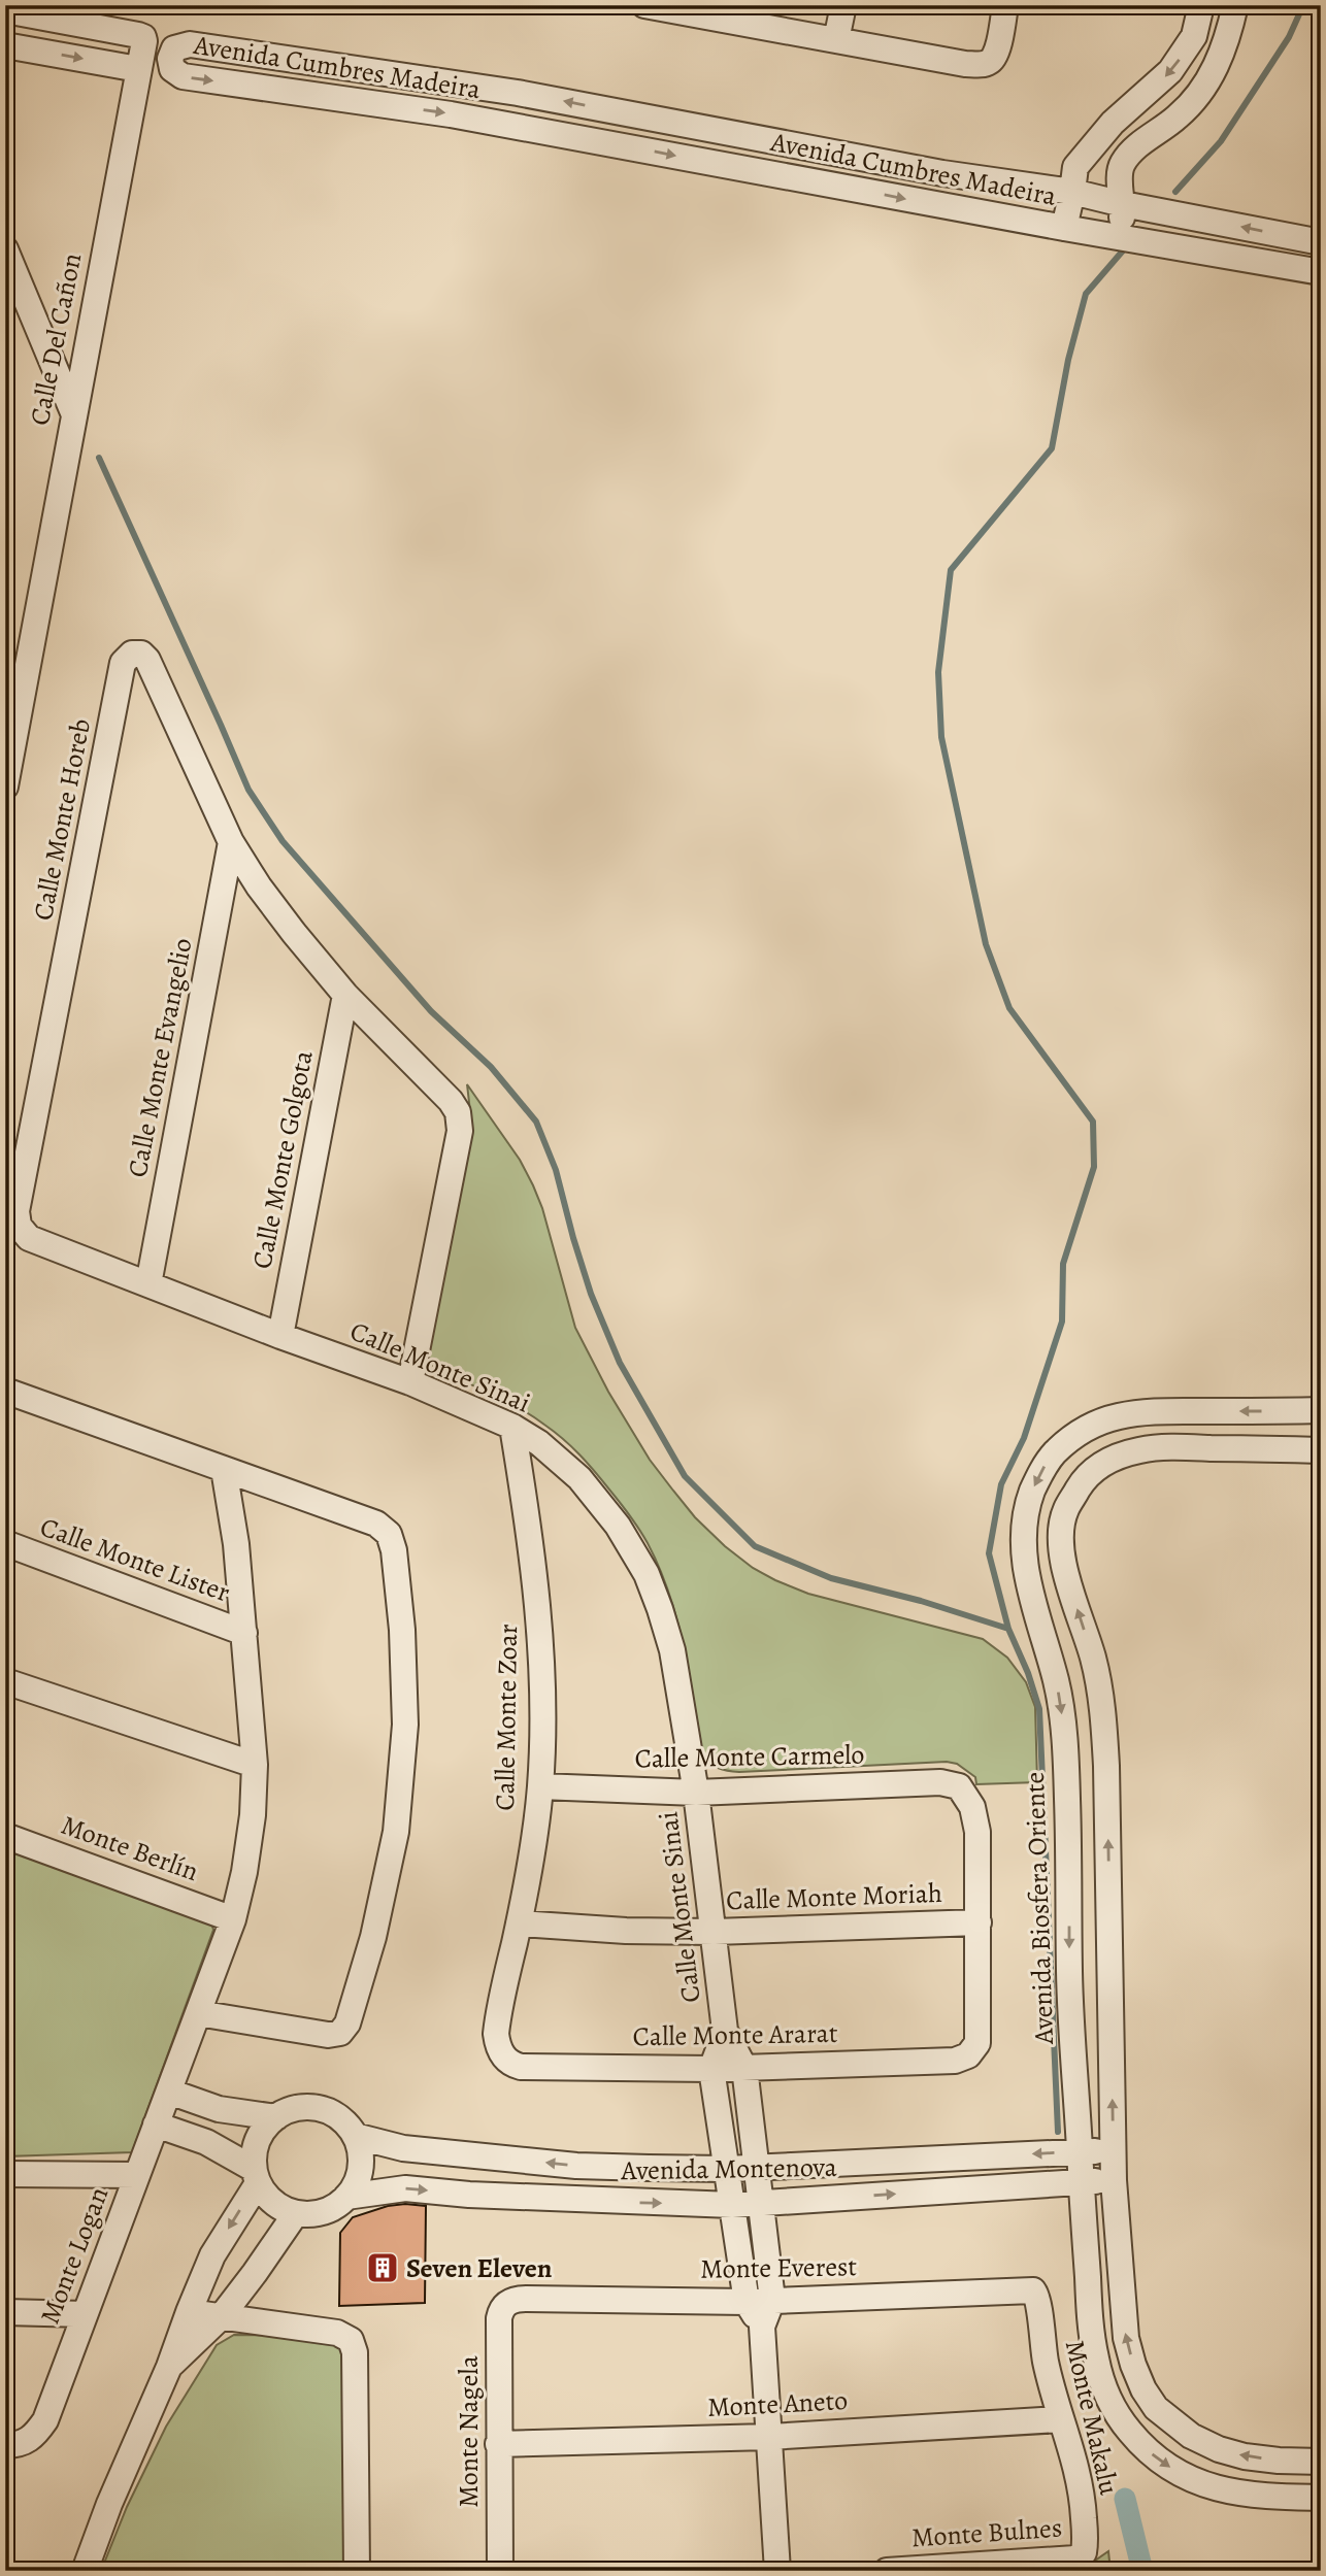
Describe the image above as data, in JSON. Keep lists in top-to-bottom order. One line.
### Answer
{"streets":{"street":["Avenida Cumbres Madeira","Calle Del Cañon","Calle Monte Horeb","Calle Monte Evangelio","Calle Monte Golgota","Calle Monte Sinai","Calle Monte Lister","Calle Monte Zoar","Calle Monte Carmelo","Monte Berlín","Calle Monte Moriah","Avenida Biosfera Oriente","Calle Monte Ararat","Avenida Montenova","Monte Logan","Monte Everest","Monte Aneto","Monte Makalu","Monte Nagela","Monte Bulnes"]},"crossings":[["Calle Monte Horeb","Calle Monte Evangelio"],["Calle Monte Horeb","Calle Monte Sinai"],["Calle Monte Evangelio","Calle Monte Sinai"],["Calle Monte Golgota","Calle Monte Sinai"],["Calle Monte Sinai","Calle Monte Zoar"],["Calle Monte Sinai","Calle Monte Carmelo"],["Calle Monte Sinai","Calle Monte Moriah"],["Calle Monte Lister","Monte Logan"],["Calle Monte Zoar","Calle Monte Carmelo"],["Calle Monte Zoar","Calle Monte Moriah"],["Calle Monte Zoar","Calle Monte Ararat"],["Calle Monte Carmelo","Calle Monte Moriah"],["Calle Monte Carmelo","Calle Monte Ararat"],["Monte Berlín","Monte Logan"],["Calle Monte Moriah","Calle Monte Ararat"],["Avenida Biosfera Oriente","Avenida Montenova"],["Monte Everest","Monte Makalu"],["Monte Everest","Monte Nagela"],["Monte Aneto","Monte Makalu"],["Monte Aneto","Monte Nagela"],["Monte Makalu","Monte Bulnes"]],"places":{"building":["Seven Eleven"]}}
